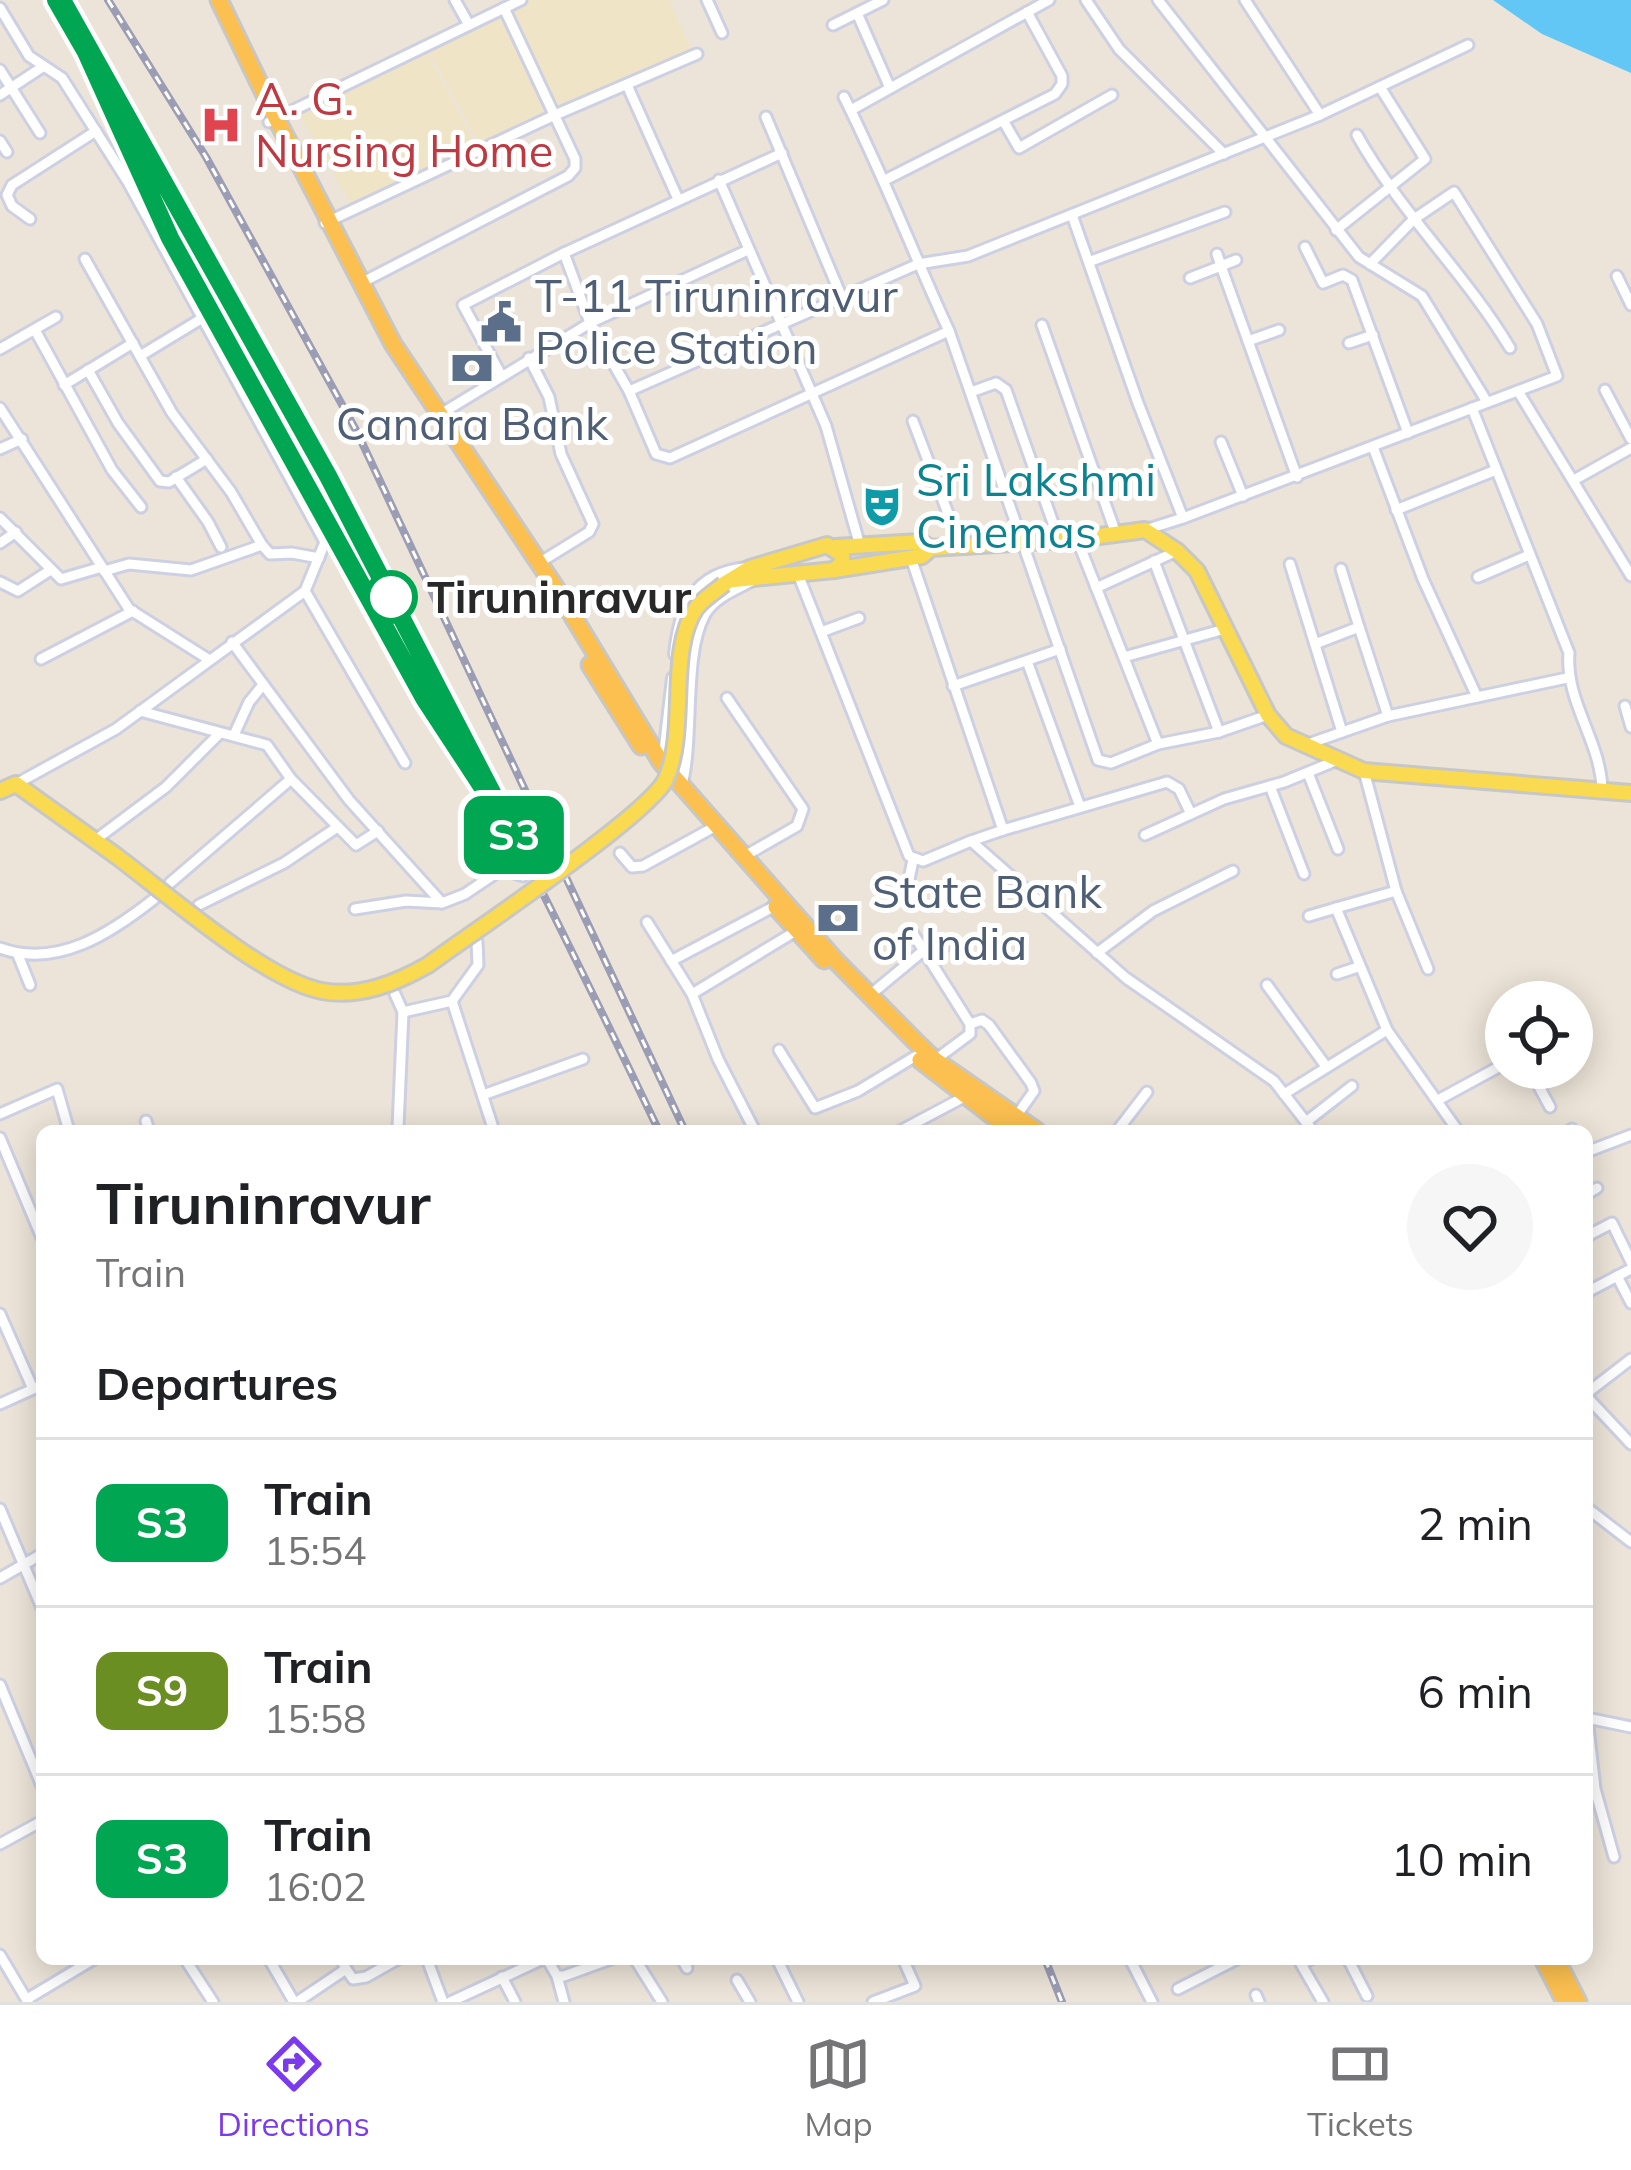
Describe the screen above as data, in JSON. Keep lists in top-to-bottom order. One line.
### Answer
{"places":{"hospital":["A. G. Nursing Home"],"public building":["T-11 Tiruninravur Police Station"],"bank":["Canara Bank","State Bank of India"],"theatre":["Sri Lakshmi Cinemas"],"other":["Tiruninravur"]},"page":{"on_map":"S3","heading":[["Tiruninravur","Train"],"Departures"],"list":[{"mark":"S3","name":"Train","note":"15:54","value":"2 min"},{"mark":"S9","name":"Train","note":"15:58","value":"6 min"},{"mark":"S3","name":"Train","note":"16:02","value":"10 min"}],"tabs":["Directions","Map","Tickets"]}}
